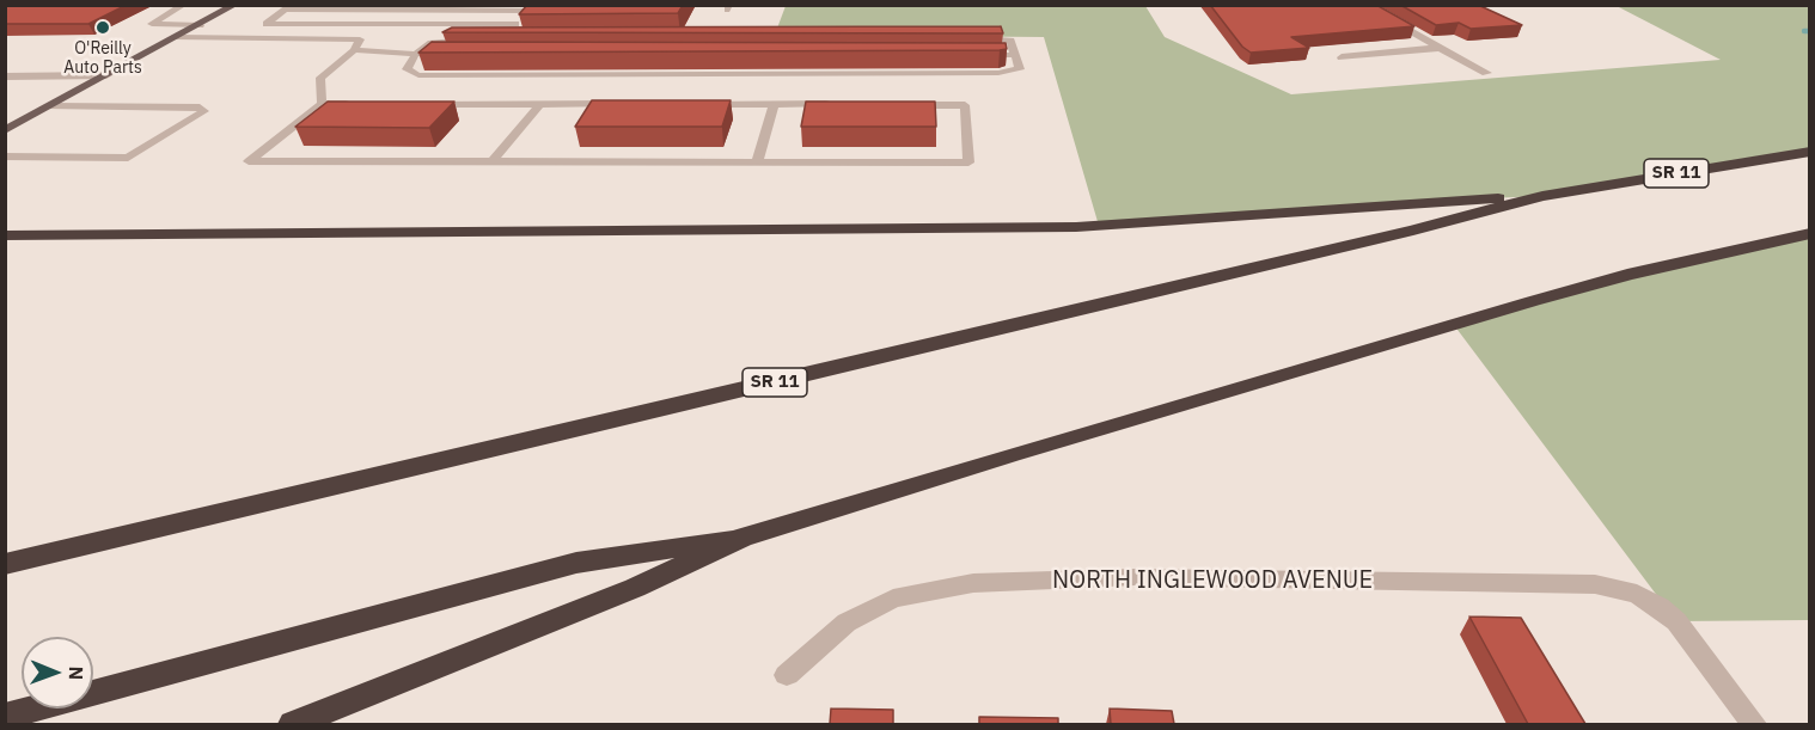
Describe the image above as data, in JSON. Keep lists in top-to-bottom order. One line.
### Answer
{"streets":{"highway":["SR 11"],"street":["NORTH INGLEWOOD AVENUE"]},"places":["O'Reilly Auto Parts"],"north":"right"}
